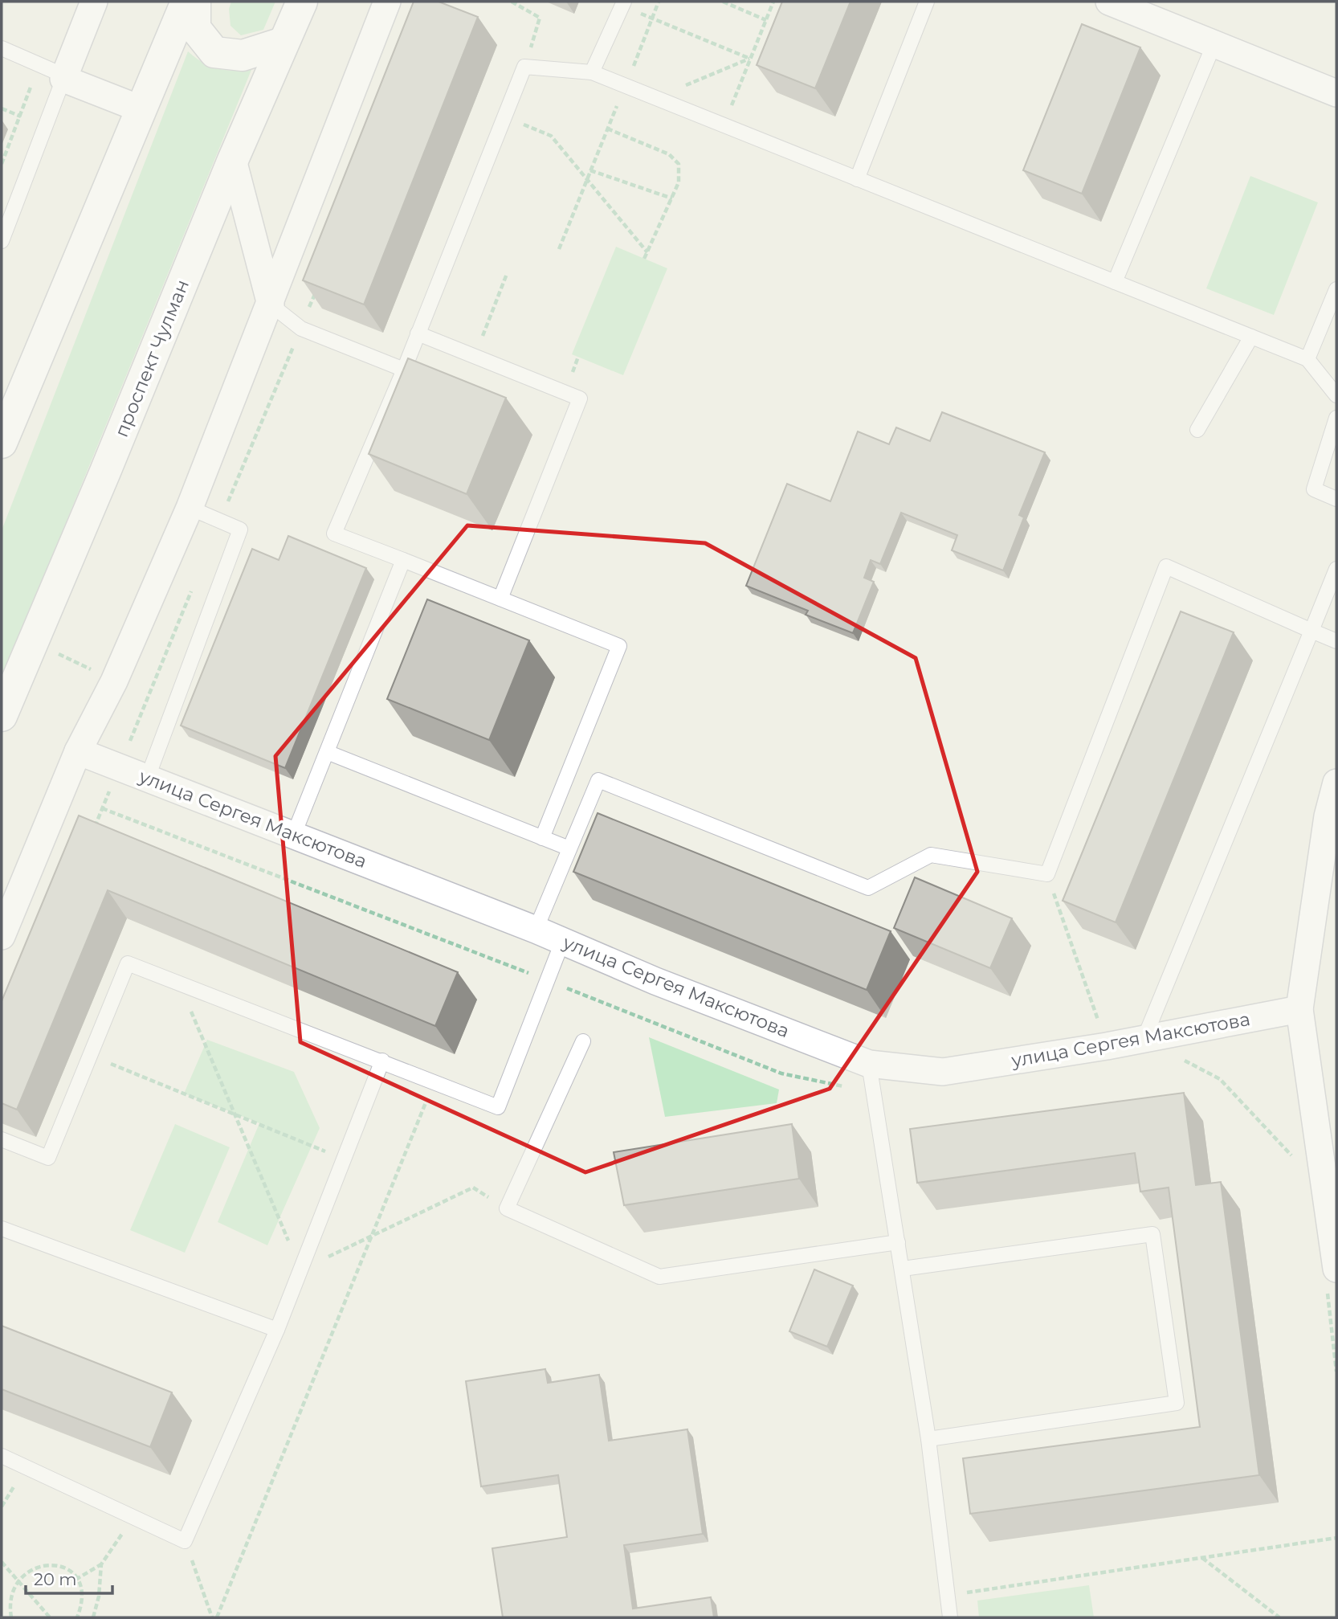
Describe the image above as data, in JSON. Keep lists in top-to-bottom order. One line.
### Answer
{"streets":{"main road":["проспект Чулман"],"street":["улица Сергея Максютова"]},"scale_bar":"20 m"}
